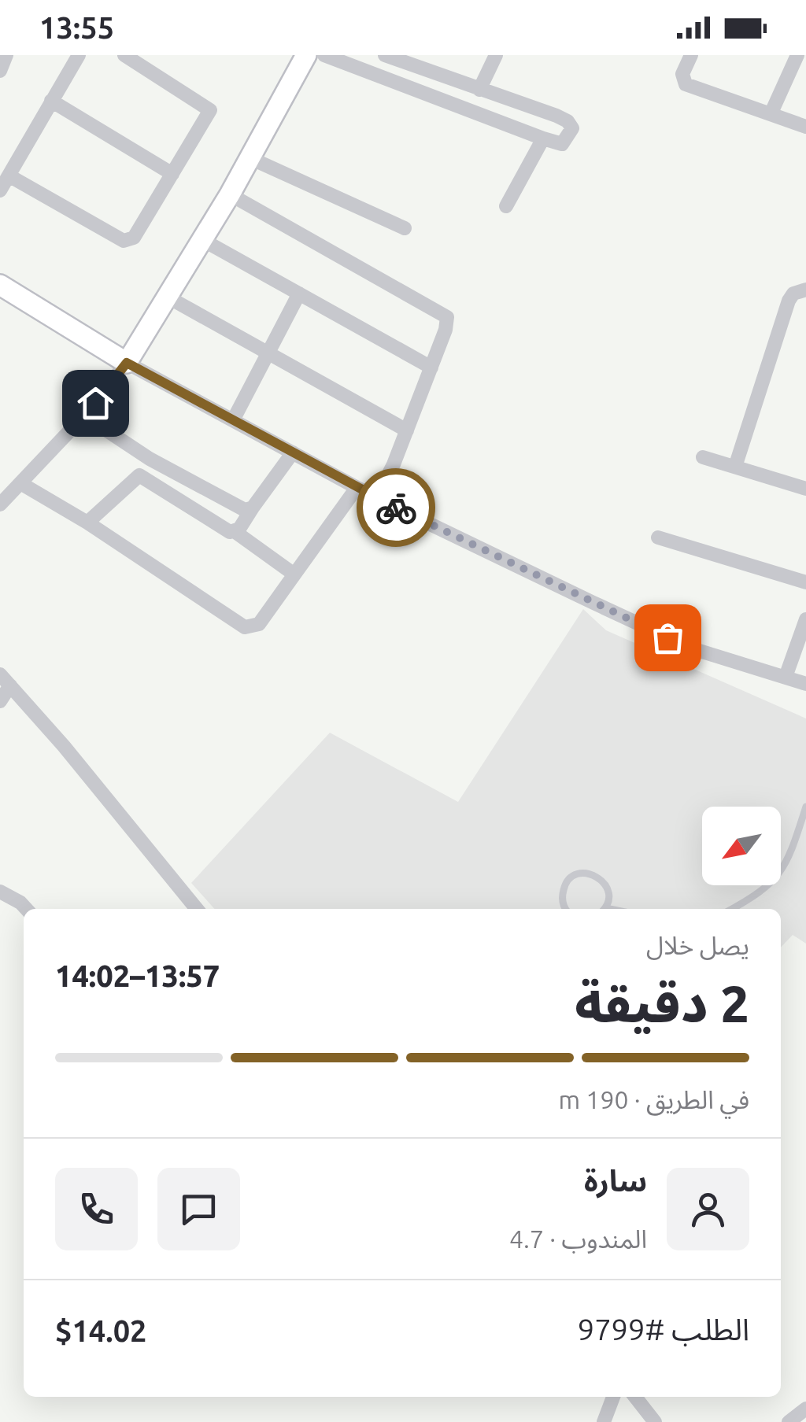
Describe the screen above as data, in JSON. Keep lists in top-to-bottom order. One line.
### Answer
{"north":"bottom left","page":{"status":"13:55","heading":["2 دقيقة","يصل خلال","13:57–14:02"],"panel":["سارة","المندوب · 4.7","الطلب #9799","$14.02"],"bar":"في الطريق · 190 m"}}
